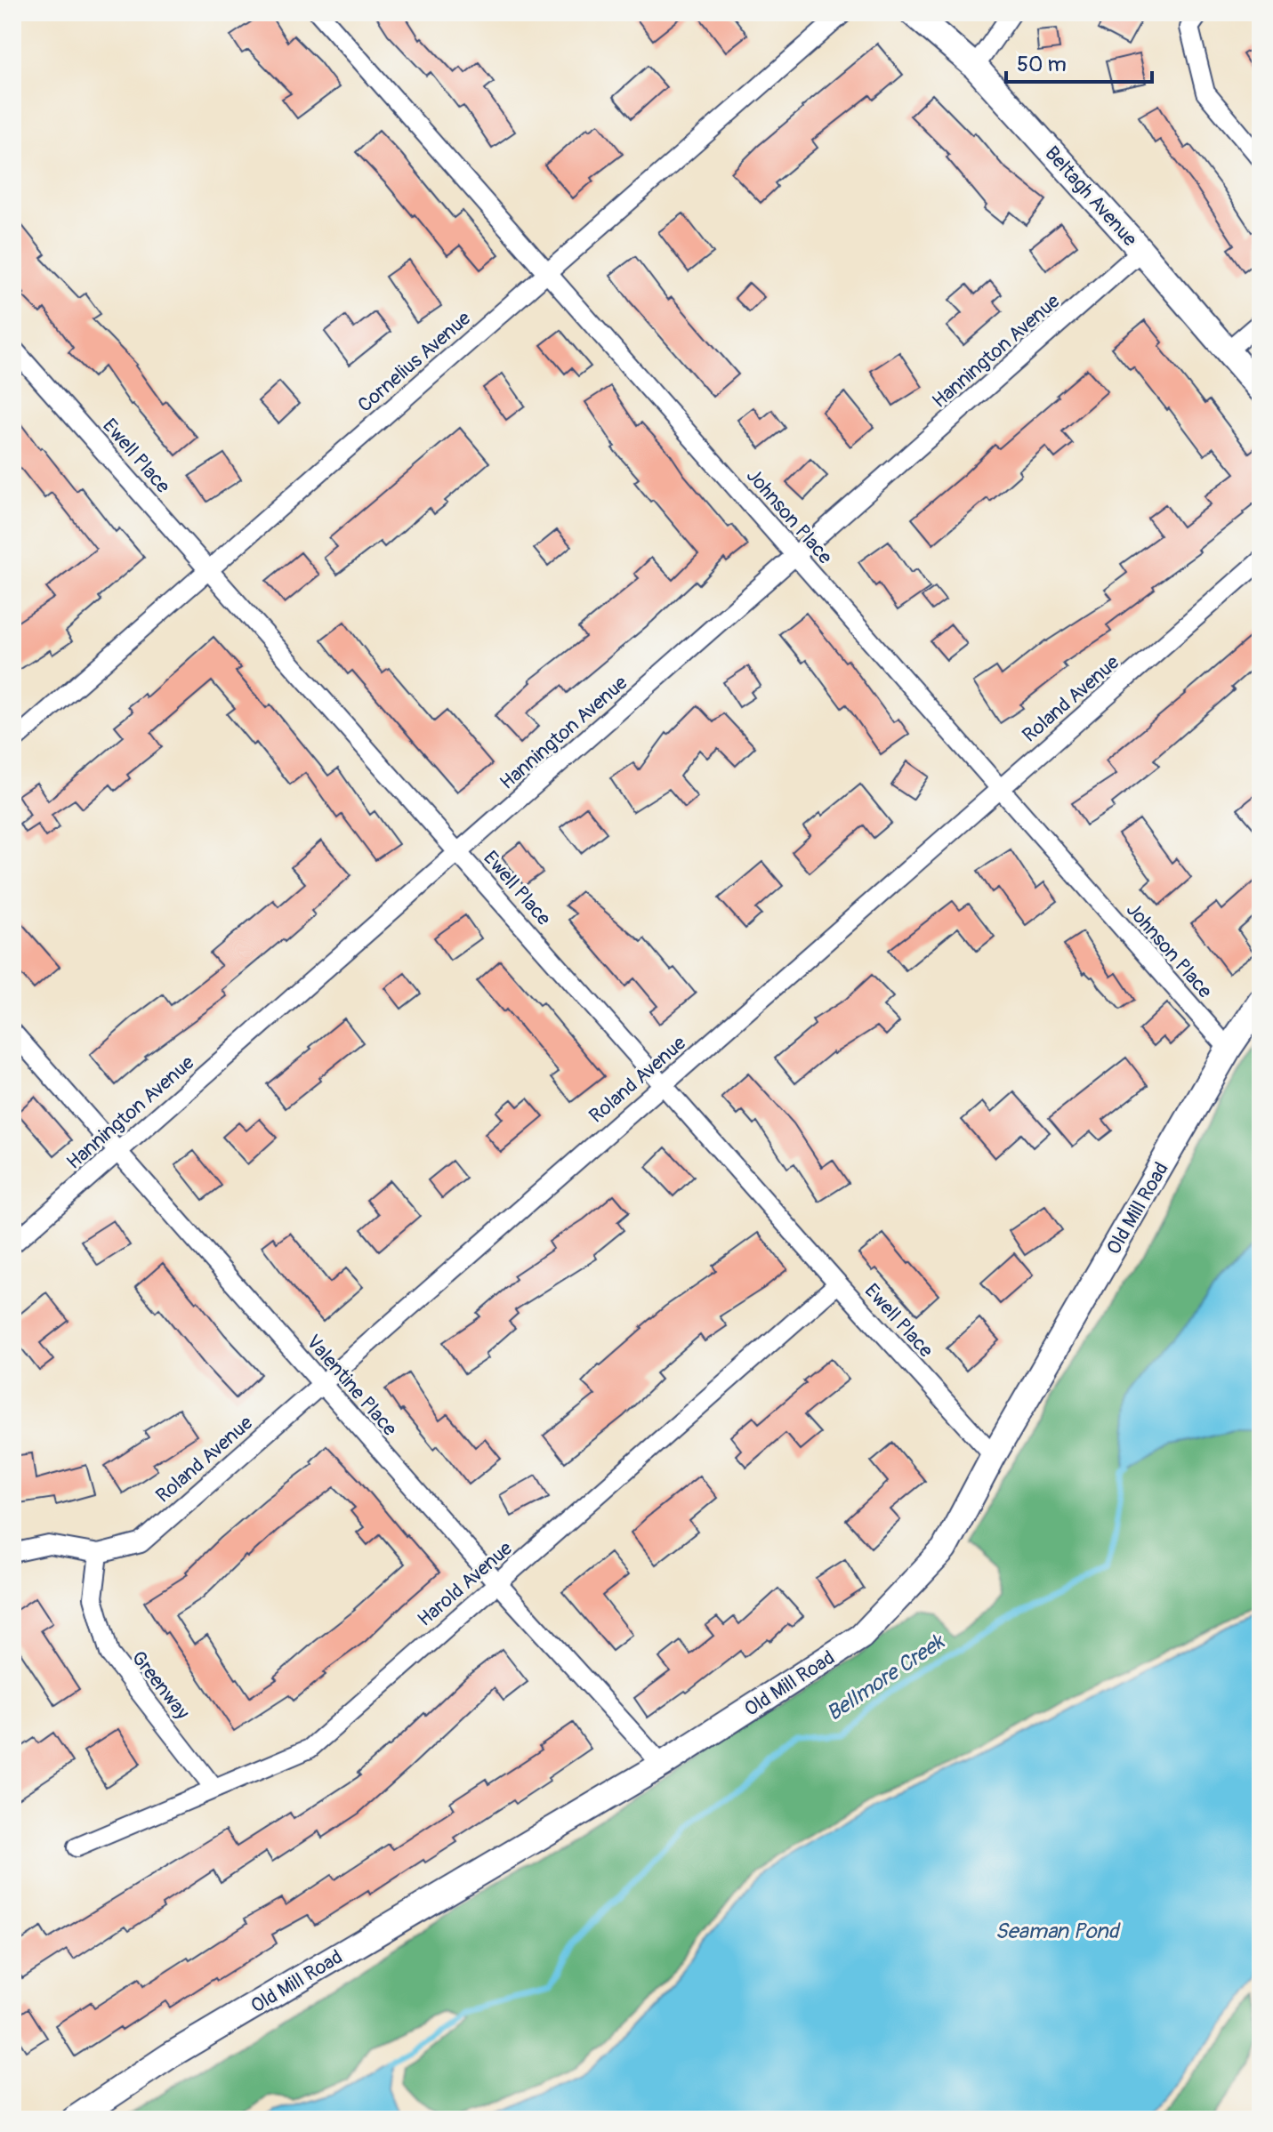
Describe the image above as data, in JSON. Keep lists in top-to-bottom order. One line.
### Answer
{"streets":{"street":["Beltagh Avenue","Hannington Avenue","Cornelius Avenue","Ewell Place","Johnson Place","Roland Avenue","Old Mill Road","Valentine Place","Harold Avenue","Greenway"]},"crossings":[["Beltagh Avenue","Hannington Avenue"],["Hannington Avenue","Ewell Place"],["Hannington Avenue","Johnson Place"],["Hannington Avenue","Valentine Place"],["Cornelius Avenue","Ewell Place"],["Cornelius Avenue","Johnson Place"],["Ewell Place","Roland Avenue"],["Ewell Place","Old Mill Road"],["Ewell Place","Harold Avenue"],["Johnson Place","Roland Avenue"],["Johnson Place","Old Mill Road"],["Roland Avenue","Valentine Place"],["Roland Avenue","Greenway"],["Old Mill Road","Valentine Place"],["Valentine Place","Harold Avenue"],["Harold Avenue","Greenway"]],"water":["Bellmore Creek","Seaman Pond"],"scale_bar":"50 m"}
